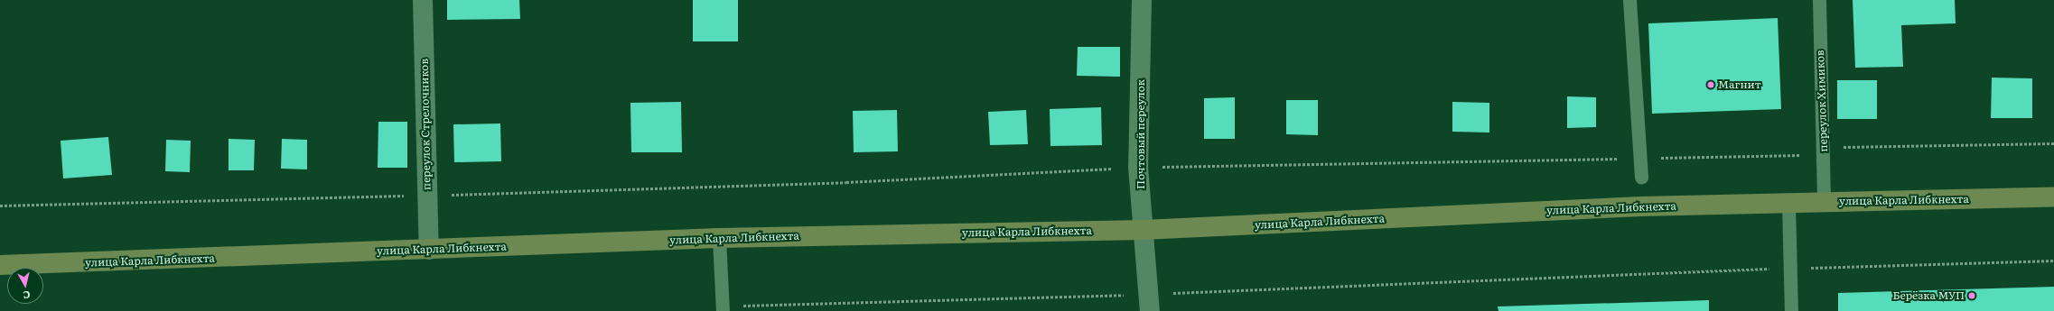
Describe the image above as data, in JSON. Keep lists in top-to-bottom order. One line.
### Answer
{"streets":{"street":["переулок Стрелочников","Почтовый переулок","улица Карла Либкнехта"],"lane":["переулок Химиков"]},"crossings":[["переулок Химиков","улица Карла Либкнехта"],["переулок Стрелочников","улица Карла Либкнехта"],["Почтовый переулок","улица Карла Либкнехта"]],"places":["Магнит","Берёзка МУП"],"north":"bottom"}
